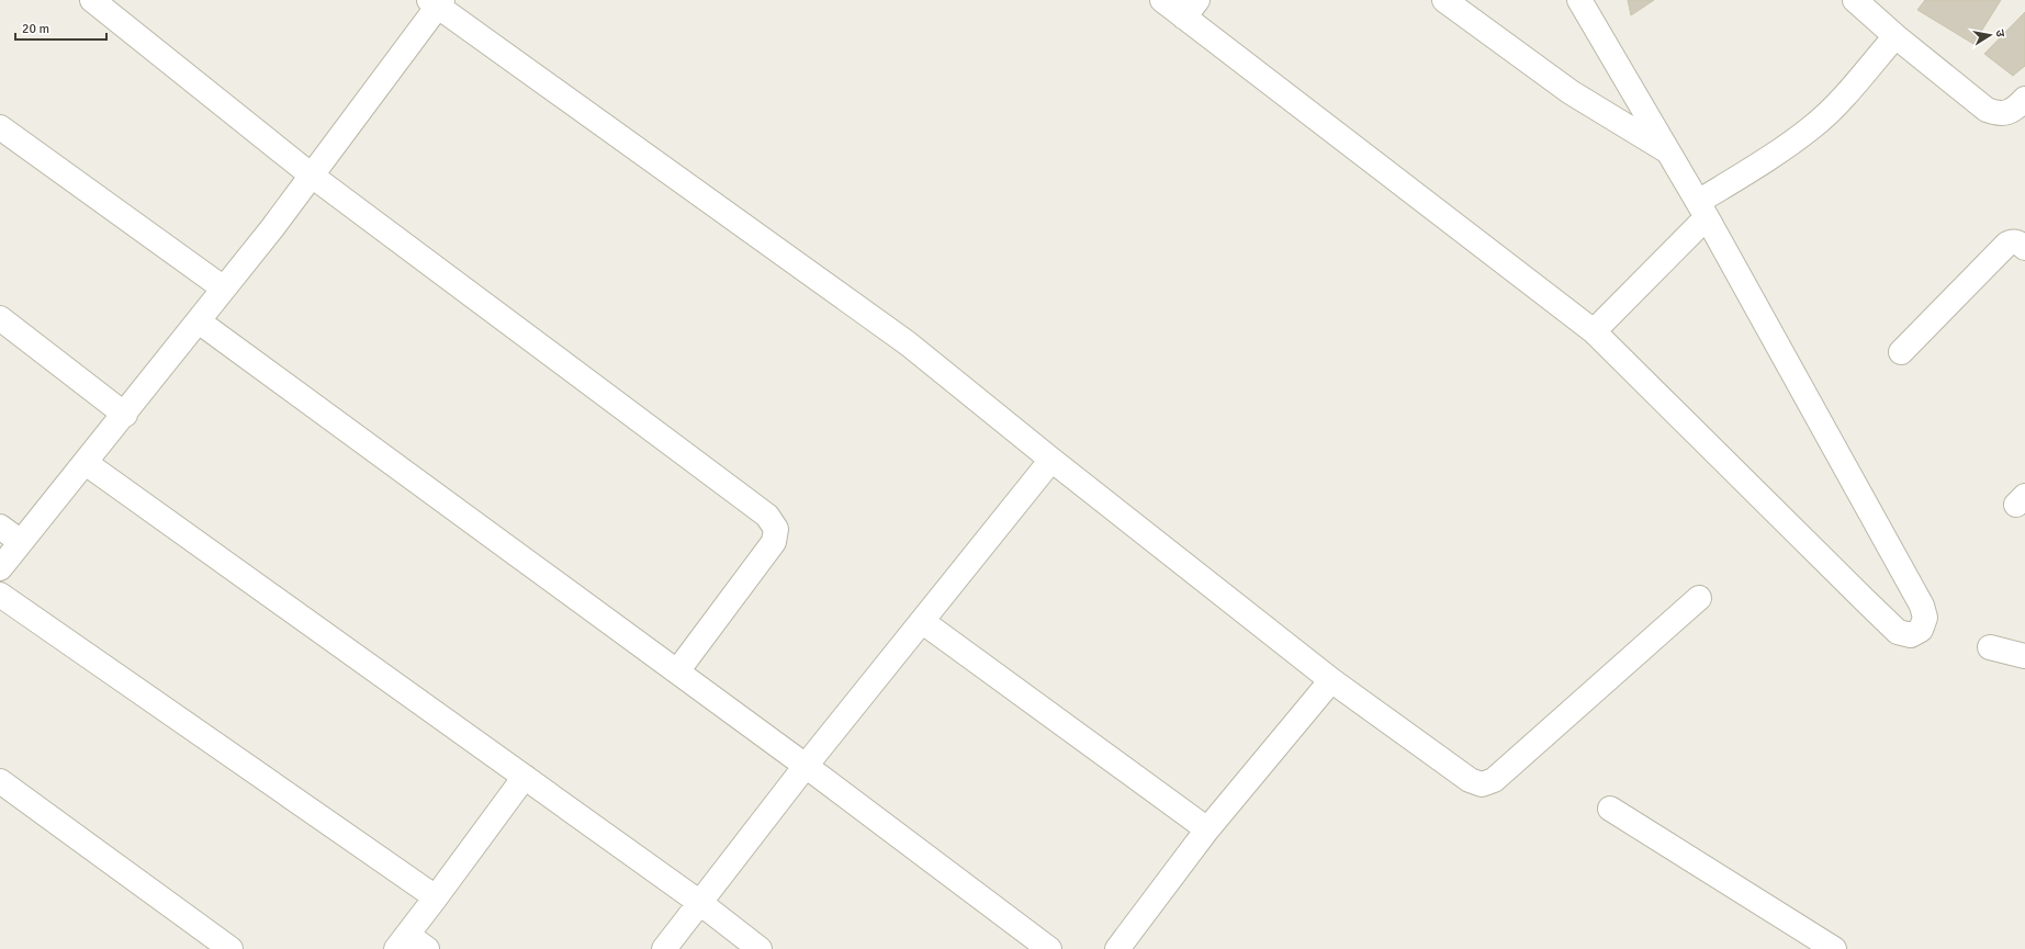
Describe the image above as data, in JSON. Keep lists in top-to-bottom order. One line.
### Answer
{"scale_bar":"20 m","north":"right"}
